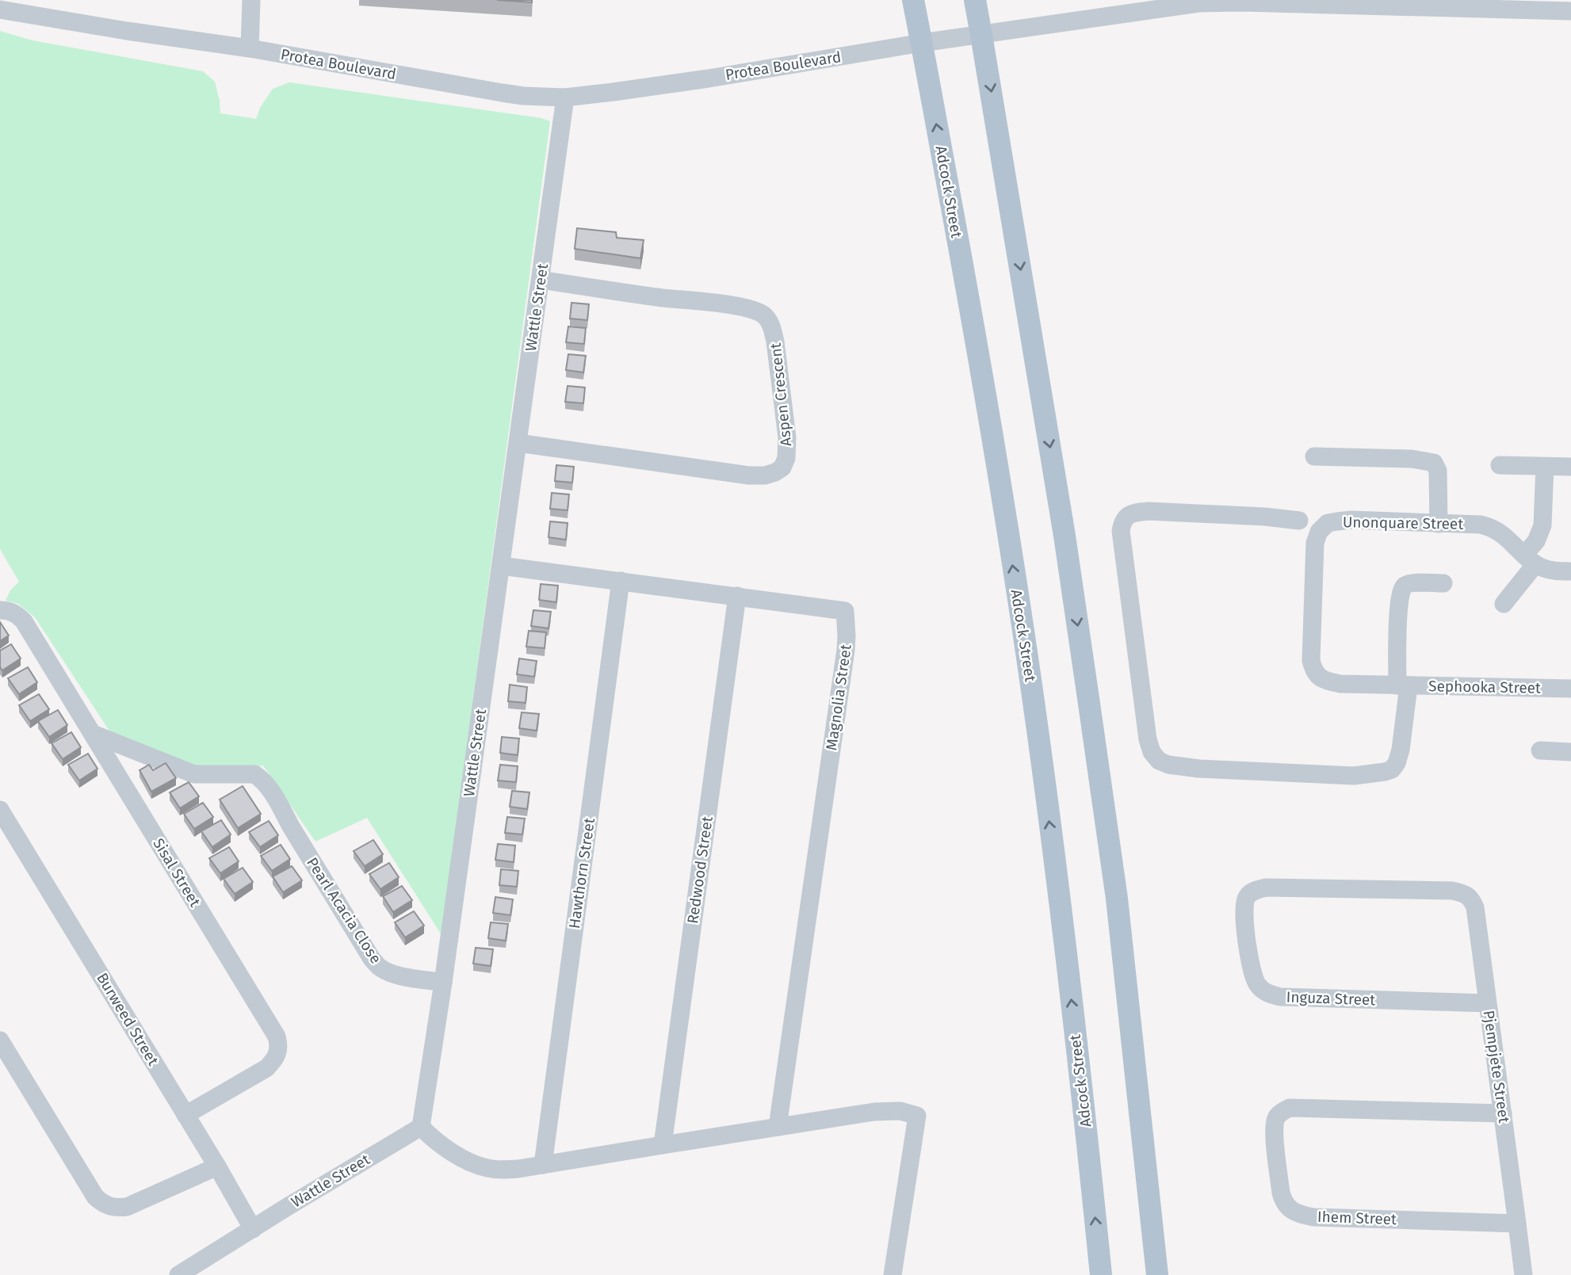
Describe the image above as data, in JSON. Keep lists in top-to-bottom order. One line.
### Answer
{"streets":{"main road":["Adcock Street"],"street":["Protea Boulevard","Wattle Street","Aspen Crescent","Unonquare Street","Sephooka Street","Magnolia Street","Redwood Street","Sisal Street","Hawthorn Street","Pearl Acacia Close","Inguza Street","Burweed Street","Pjempjete Street","Ihem Street"]},"crossings":[["Protea Boulevard","Adcock Street"],["Protea Boulevard","Wattle Street"],["Wattle Street","Aspen Crescent"],["Wattle Street","Magnolia Street"],["Wattle Street","Pearl Acacia Close"],["Wattle Street","Burweed Street"],["Unonquare Street","Sephooka Street"],["Magnolia Street","Redwood Street"],["Magnolia Street","Hawthorn Street"],["Sisal Street","Pearl Acacia Close"],["Sisal Street","Burweed Street"],["Inguza Street","Pjempjete Street"],["Pjempjete Street","Ihem Street"]]}
